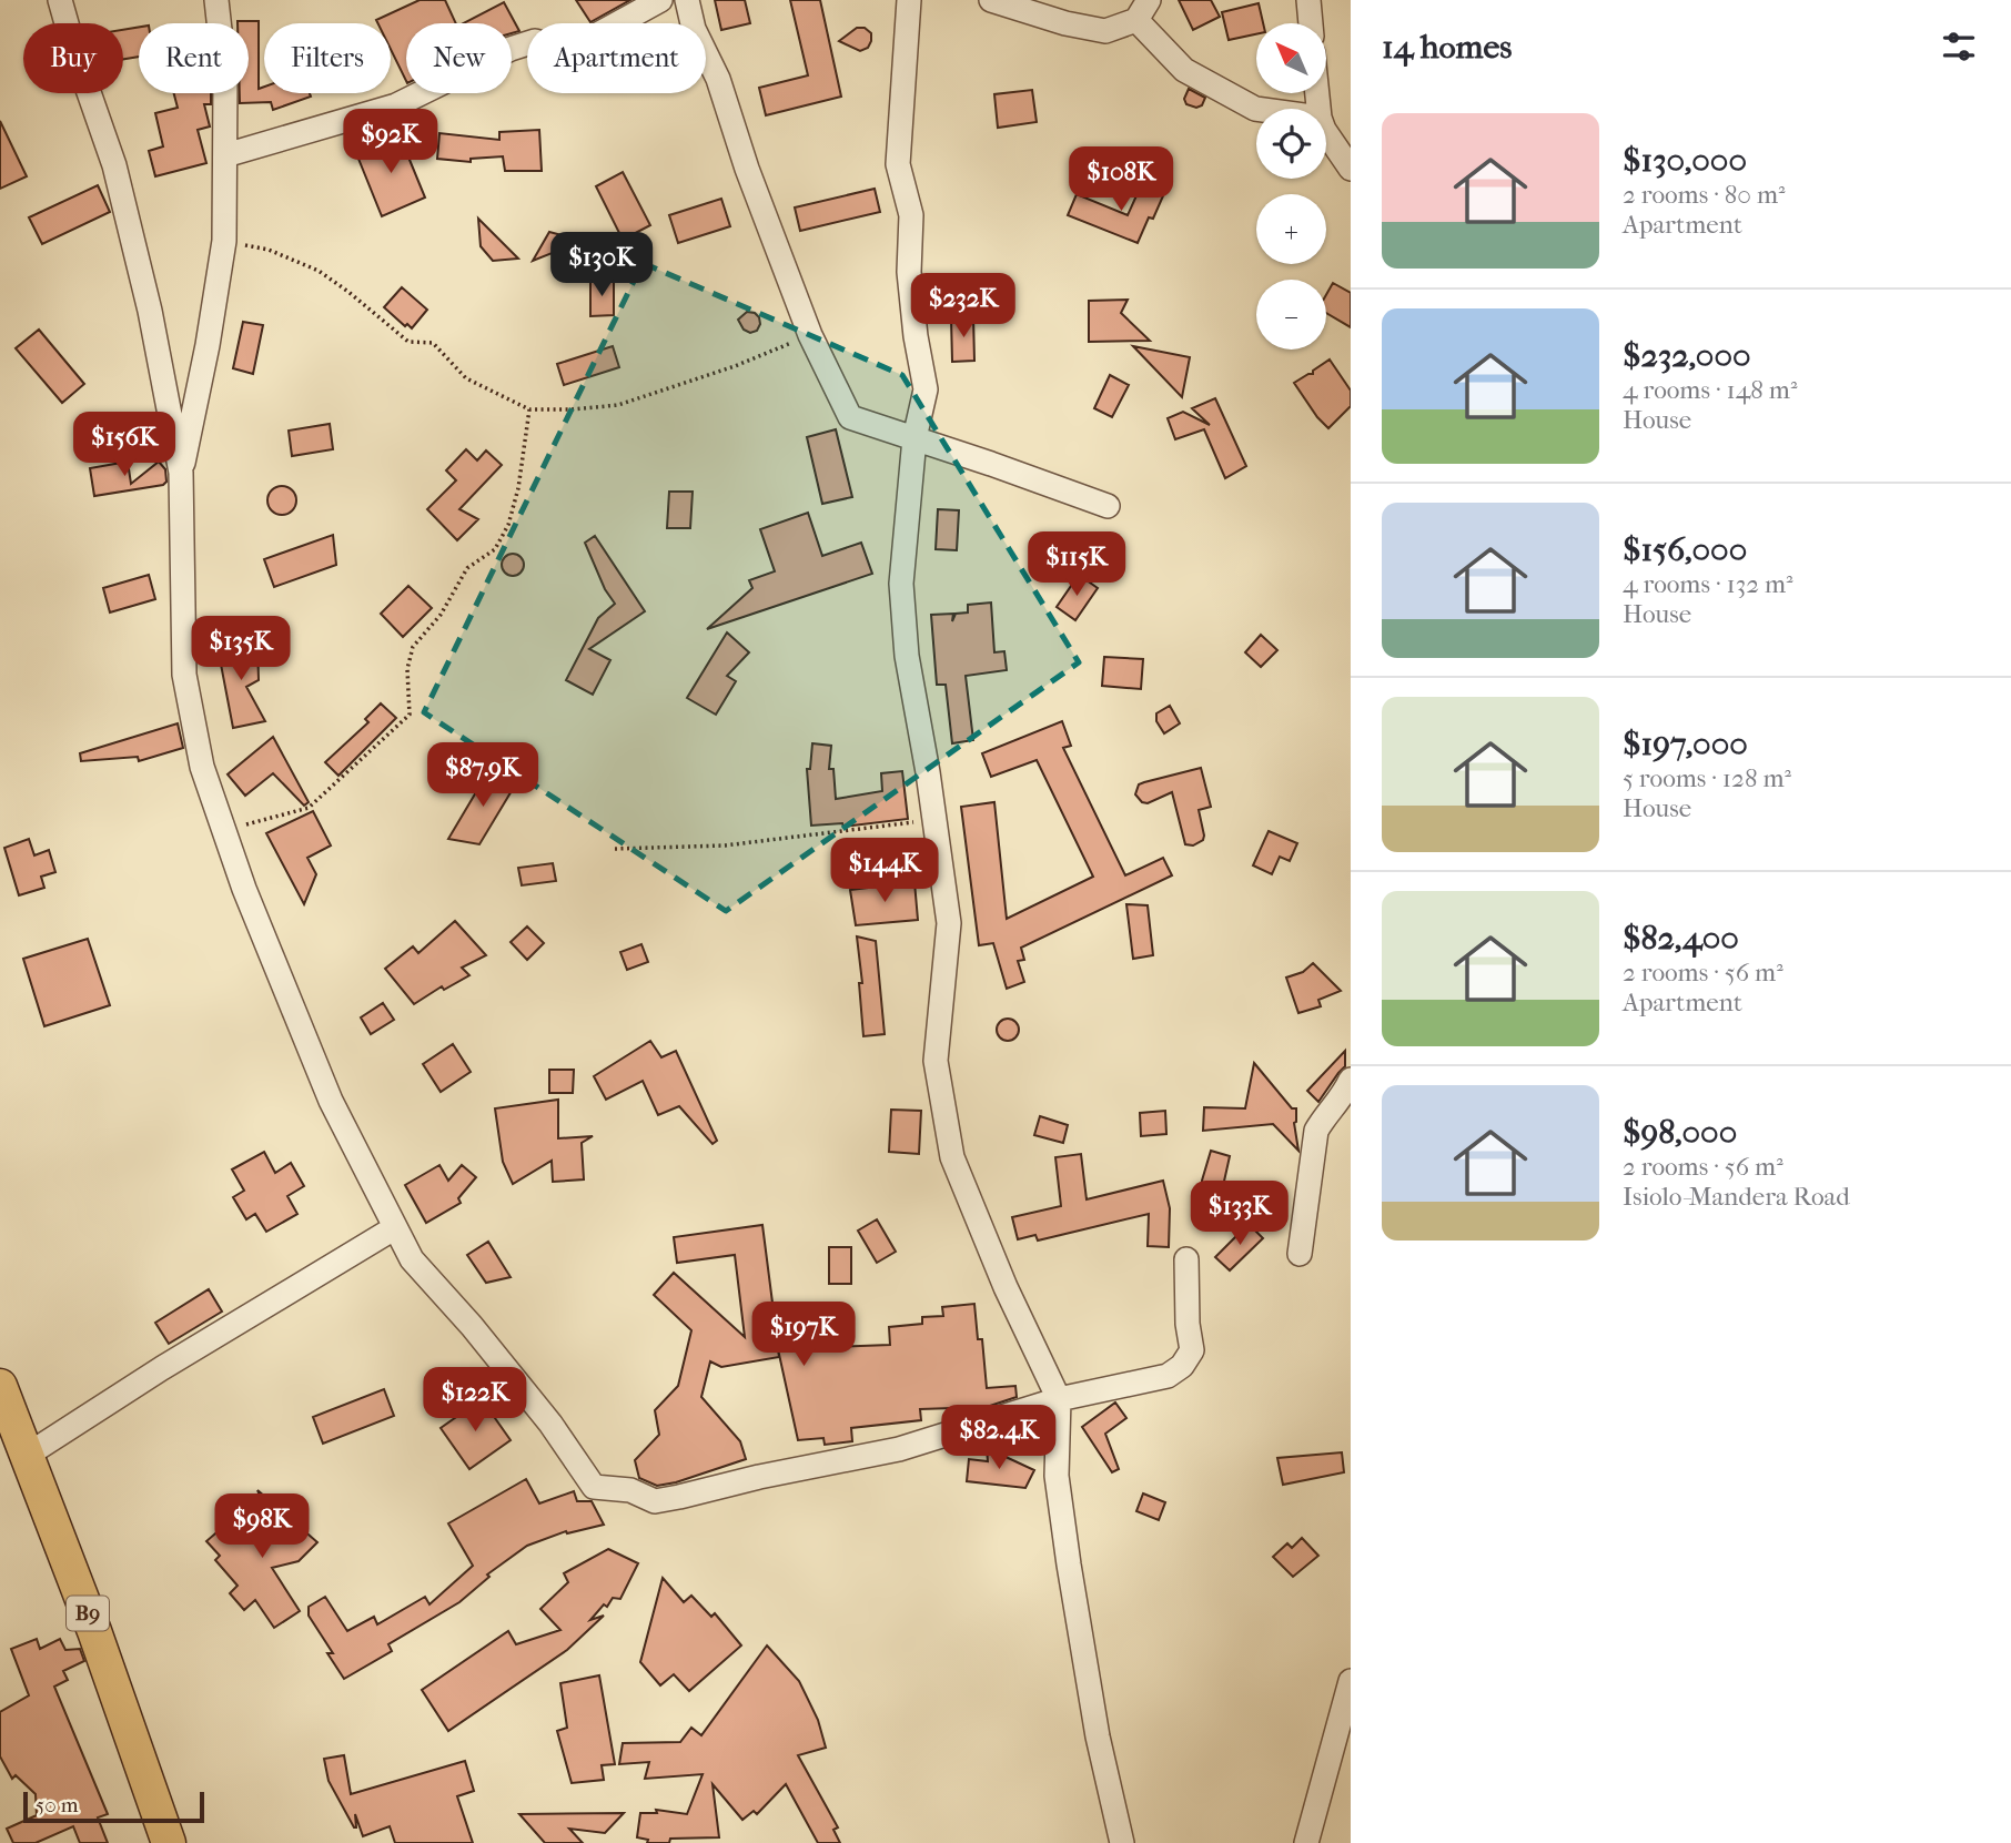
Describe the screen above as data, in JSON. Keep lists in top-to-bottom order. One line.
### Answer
{"streets":{"highway":["B9"]},"scale_bar":"50 m","north":"top left","page":{"heading":"14 homes","map_buttons":["+","−"],"chip":["Buy","Rent","Filters","New","Apartment"],"list":[{"name":"$130,000","note":"2 rooms · 80 m² · Apartment"},{"name":"$232,000","note":"4 rooms · 148 m² · House"},{"name":"$156,000","note":"4 rooms · 132 m² · House"},{"name":"$197,000","note":"5 rooms · 128 m² · House"},{"name":"$82,400","note":"2 rooms · 56 m² · Apartment"},{"name":"$98,000","note":"2 rooms · 56 m² · Isiolo-Mandera Road"}],"price":["$92K","$108K","$130K","$232K","$156K","$115K","$135K","$87.9K","$144K","$133K","$197K","$122K","$82.4K","$98K"],"scale":"50 m"}}
